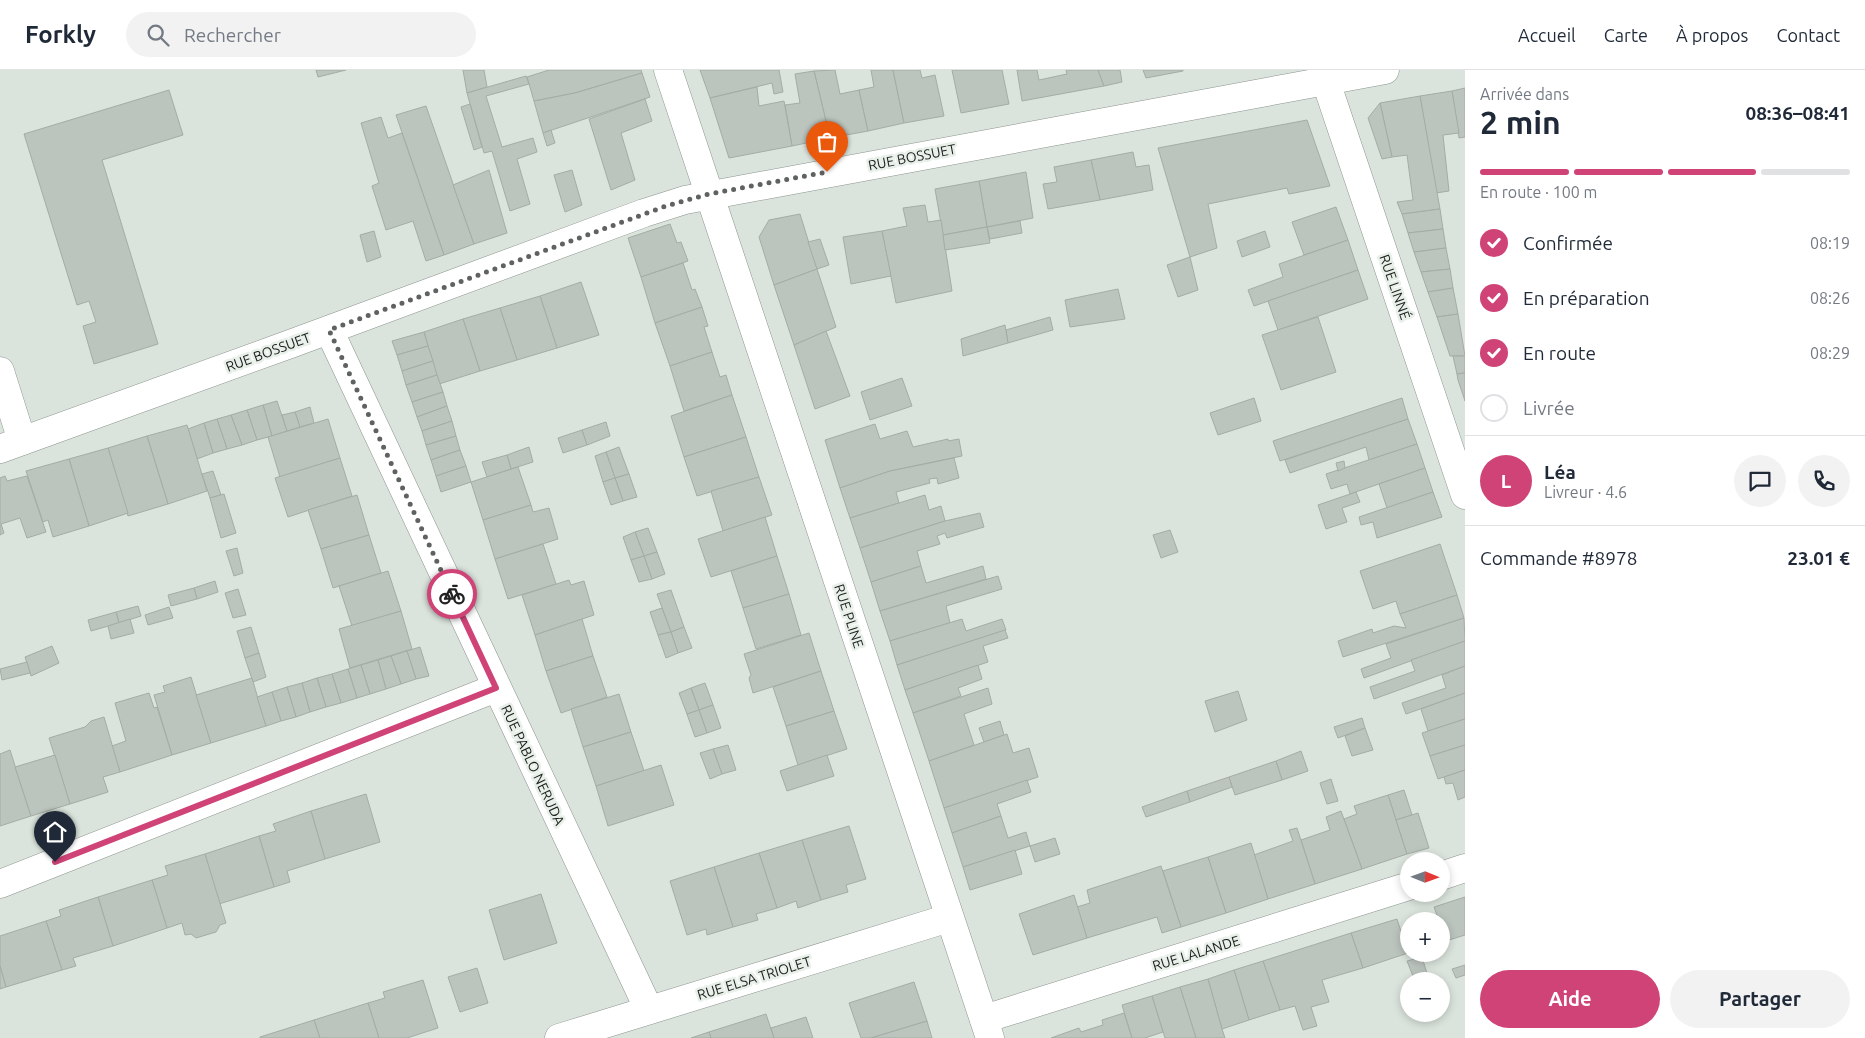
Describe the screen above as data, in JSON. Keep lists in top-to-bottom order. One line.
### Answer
{"streets":{"street":["RUE BOSSUET","RUE LINNÉ","RUE PLINE","RUE PABLO NERUDA","RUE LALANDE","RUE ELSA TRIOLET"]},"crossings":[["RUE BOSSUET","RUE LINNÉ"],["RUE BOSSUET","RUE PLINE"],["RUE BOSSUET","RUE PABLO NERUDA"],["RUE PLINE","RUE LALANDE"],["RUE PLINE","RUE ELSA TRIOLET"],["RUE PABLO NERUDA","RUE ELSA TRIOLET"]],"north":"right","page":{"header":"Forkly","search":"Rechercher","nav":["Accueil","Carte","À propos","Contact"],"heading":["2 min","Arrivée dans","08:36–08:41"],"panel":["Léa","Livreur · 4.6","Commande #8978","23.01 €"],"bar":"En route · 100 m","list":[["Confirmée","08:19"],["En préparation","08:26"],["En route","08:29"],"Livrée"],"round":"L","map_buttons":["+","−"],"buttons":["Aide","Partager"]}}
